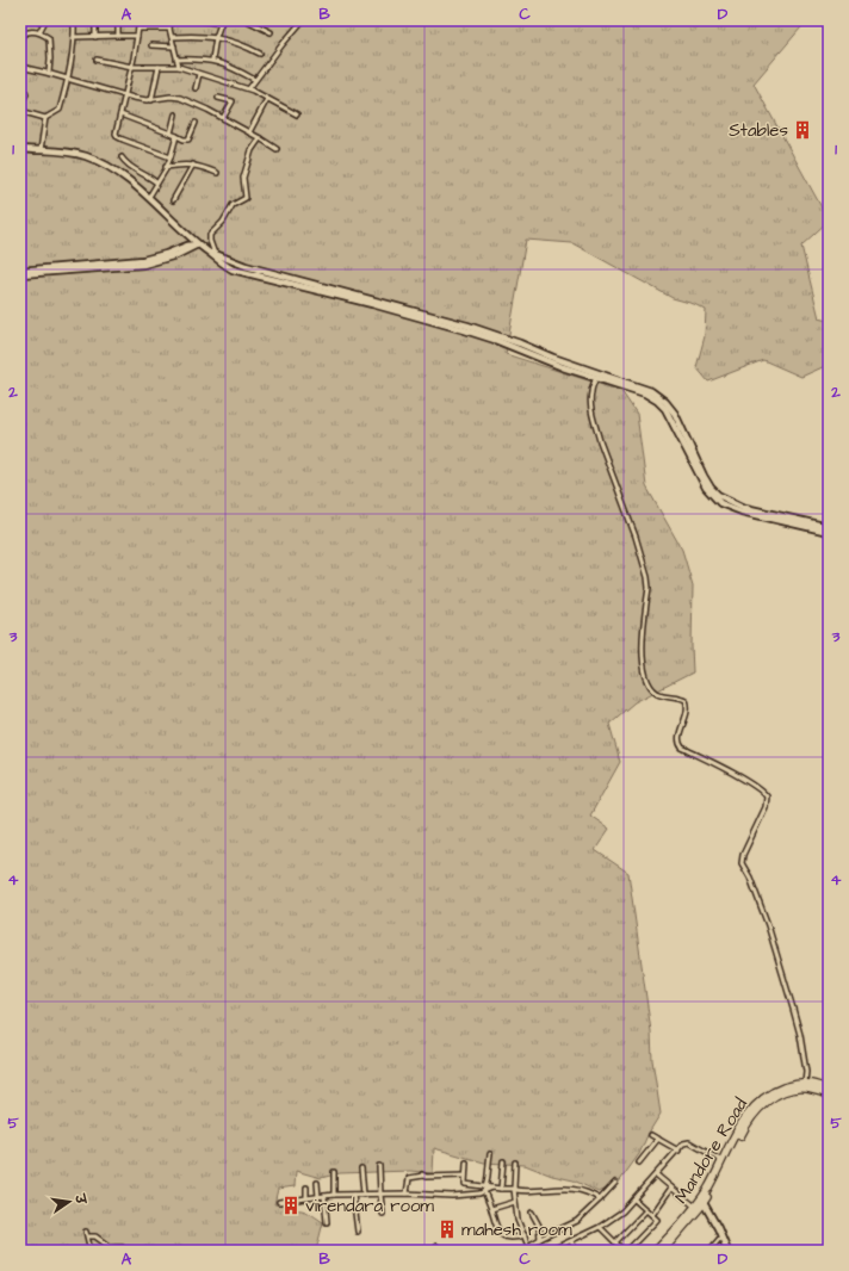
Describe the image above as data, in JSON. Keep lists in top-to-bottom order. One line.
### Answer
{"streets":{"highway":["Mandore Road"]},"places":{"building":["Stables","virendara room","mahesh room"]},"north":"right","grid":{"columns":["A","B","C","D"],"rows":["1","2","3","4","5"]}}
